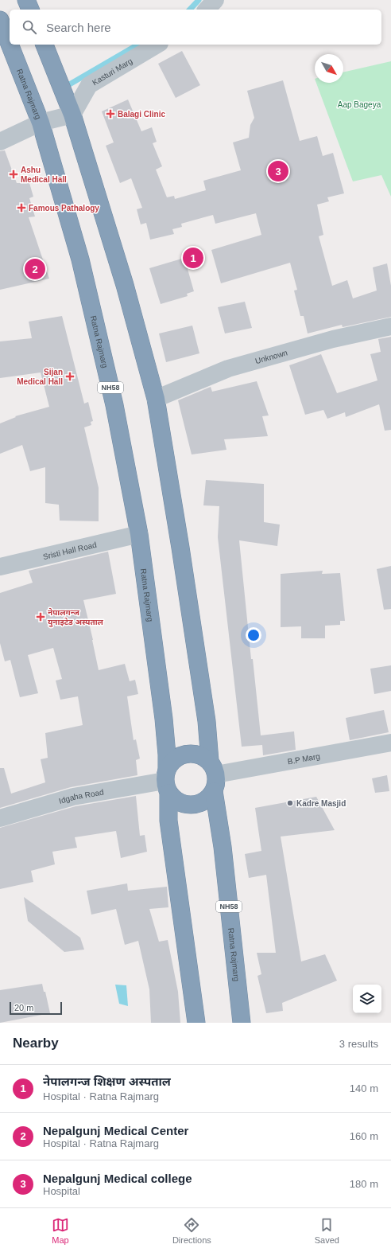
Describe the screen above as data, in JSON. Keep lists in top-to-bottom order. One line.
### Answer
{"streets":{"highway":["Ratna Rajmarg","NH58"],"street":["Kasturi Marg","Unknown","Sristi Hall Road","B.P Marg","Idgaha Road"]},"crossings":[["Kasturi Marg","NH58"],["Ratna Rajmarg","NH58"],["Ratna Rajmarg","Sristi Hall Road"],["Ratna Rajmarg","B.P Marg"],["Ratna Rajmarg","Idgaha Road"],["Unknown","NH58"],["NH58","B.P Marg"],["NH58","Idgaha Road"],["B.P Marg","Idgaha Road"]],"parks":["Aap Bageya"],"places":{"health":["Balagi Clinic","Ashu Medical Hall","Famous Pathalogy","Sijan Medical Hall","नेपालगन्ज युनाइटेड अस्पताल"],"other":["Kadre Masjid"]},"scale_bar":"20 m","north":"bottom right","page":{"search":"Search here","pins":["3","1","2"],"scale":"20 m","heading":["Nearby","3 results"],"list":[{"mark":"1","name":"नेपालगन्ज शिक्षण अस्पताल","note":"Hospital · Ratna Rajmarg","value":"140 m"},{"mark":"2","name":"Nepalgunj Medical Center","note":"Hospital · Ratna Rajmarg","value":"160 m"},{"mark":"3","name":"Nepalgunj Medical college","note":"Hospital","value":"180 m"}],"nav":["Map","Directions","Saved"]}}
